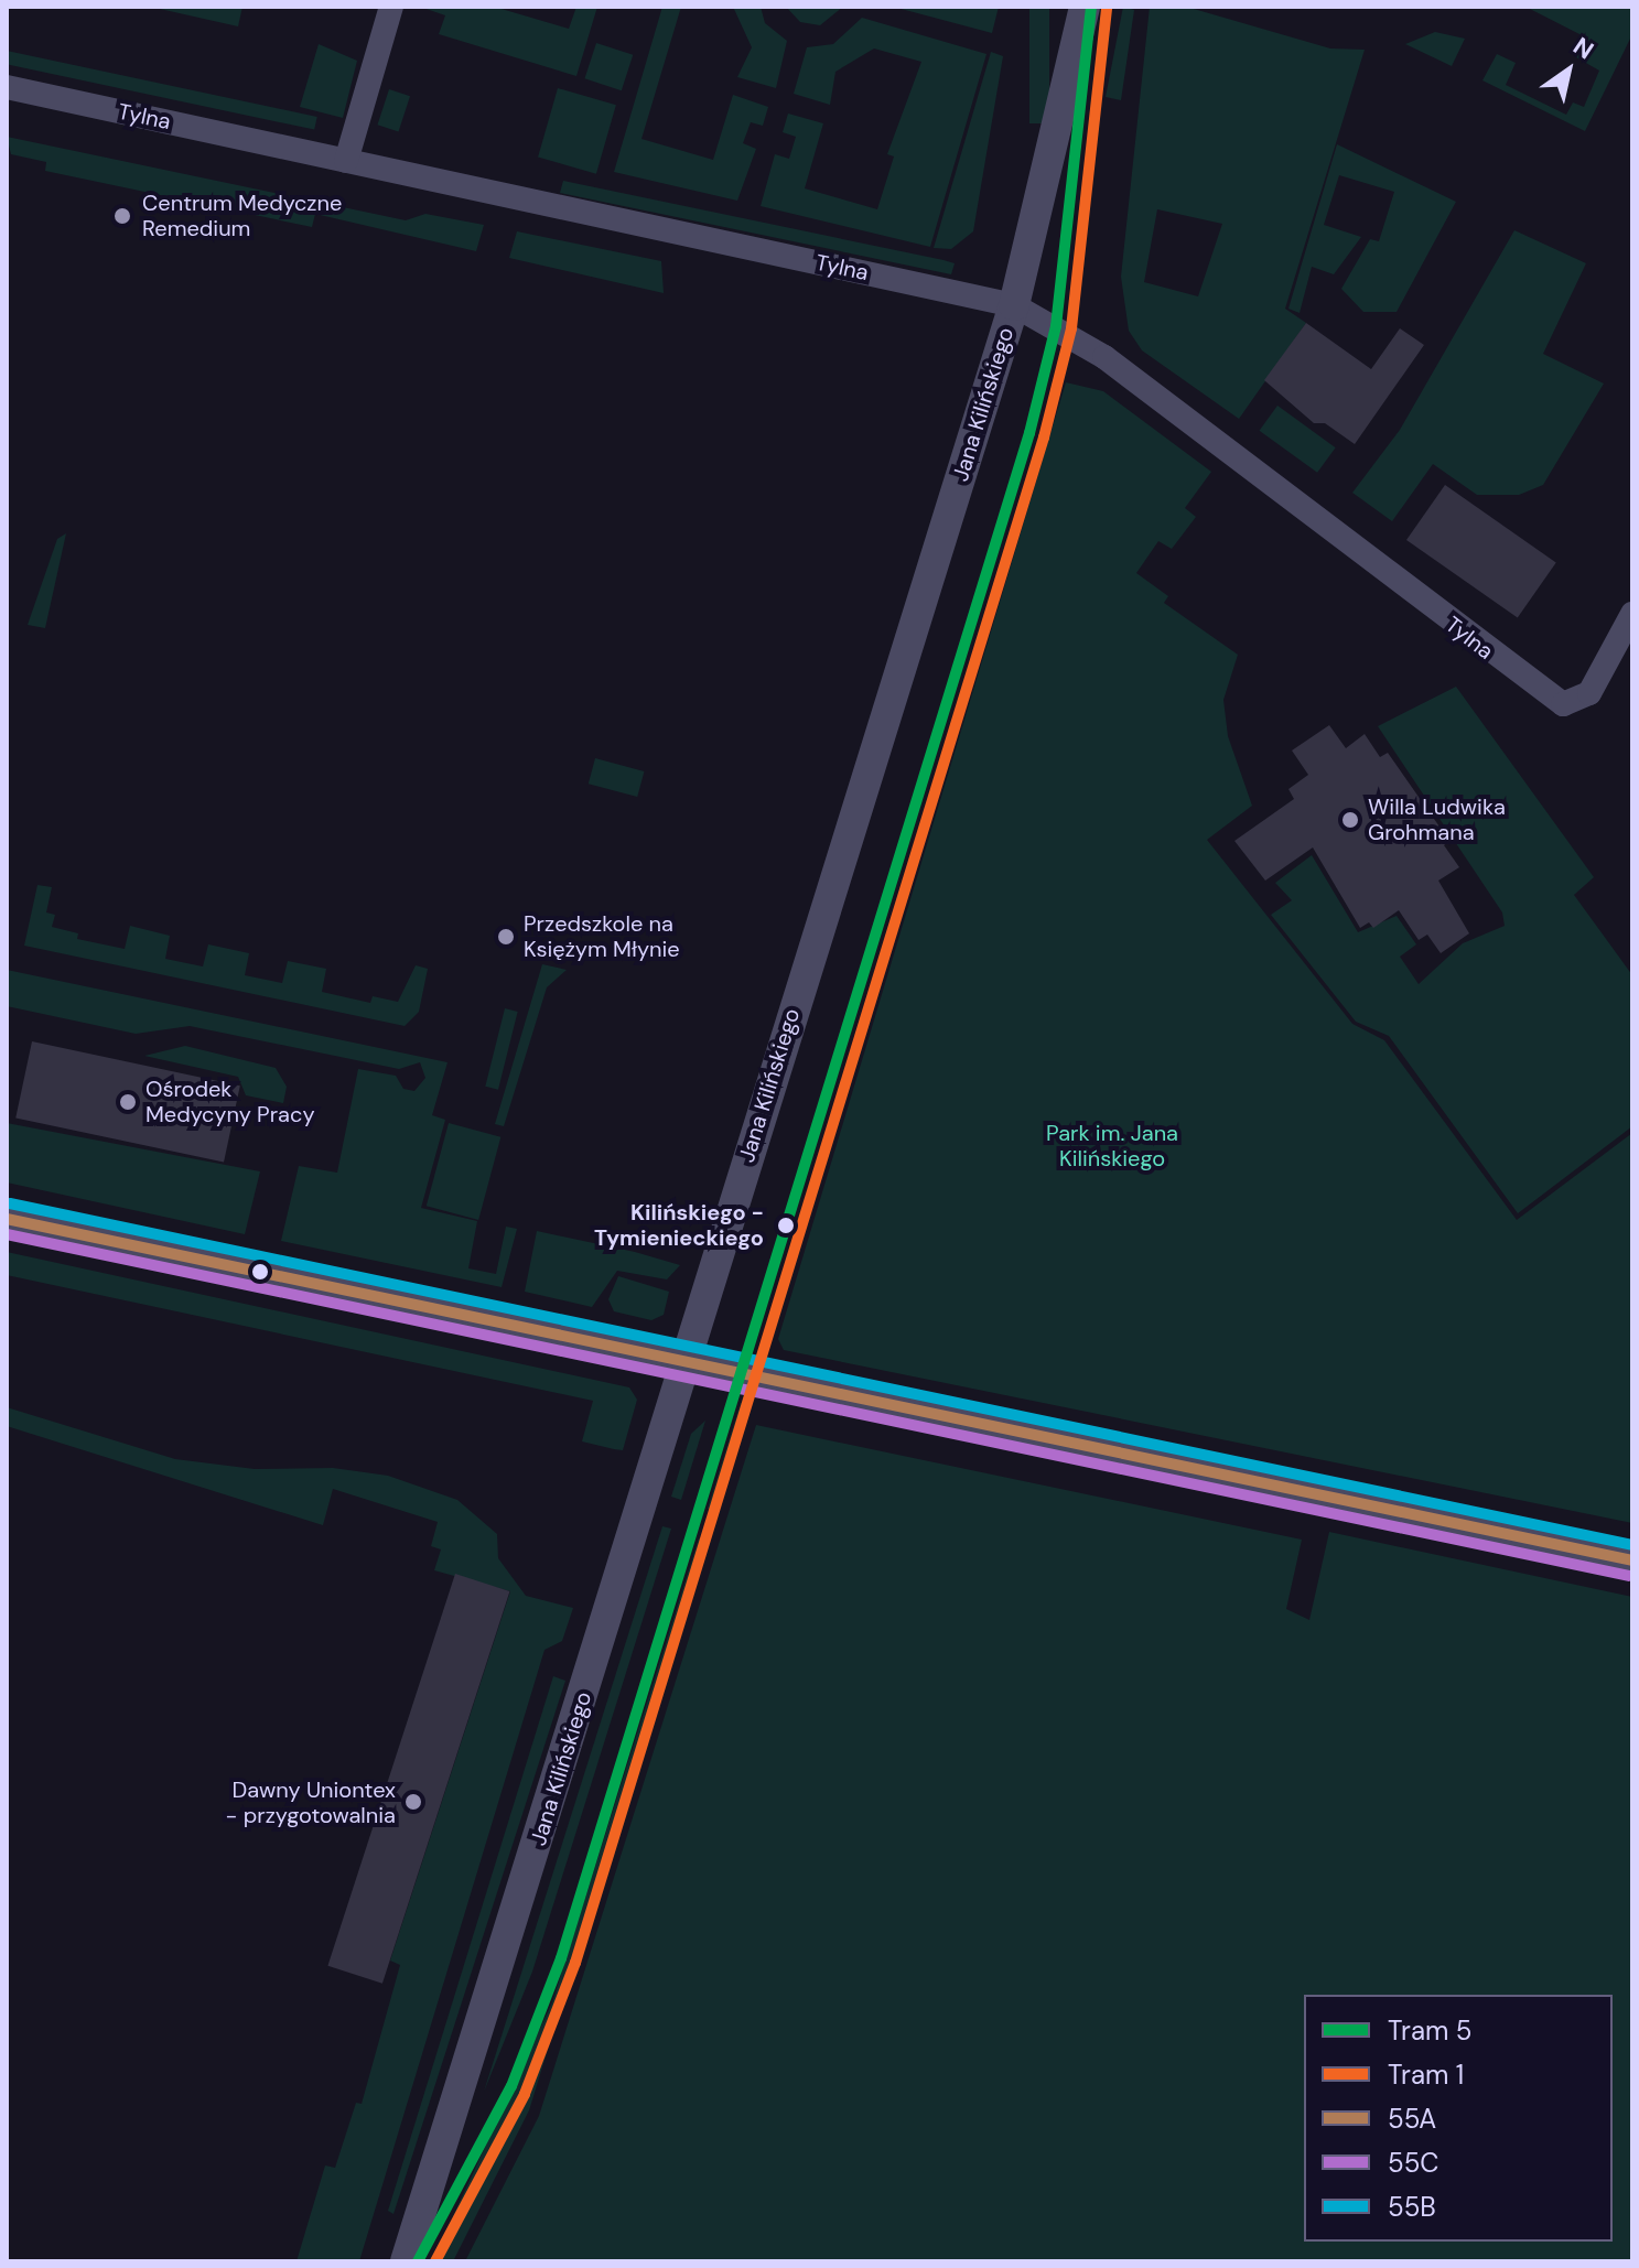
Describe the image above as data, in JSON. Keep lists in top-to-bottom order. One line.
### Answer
{"streets":{"street":["Tylna","Jana Kilińskiego"]},"crossings":[["Tylna","Jana Kilińskiego"]],"parks":["Park im. Jana Kilińskiego"],"places":["Centrum Medyczne Remedium","Willa Ludwika Grohmana","Przedszkole na Księżym Młynie","Ośrodek Medycyny Pracy","Kilińskiego - Tymienieckiego","Dawny Uniontex - przygotowalnia"],"lines":["tram line 5","tram line 1","transit line 55B","transit line 55A","transit line 55C"],"legend":["Tram 5","Tram 1","55A","55C","55B"],"north":"top right"}
